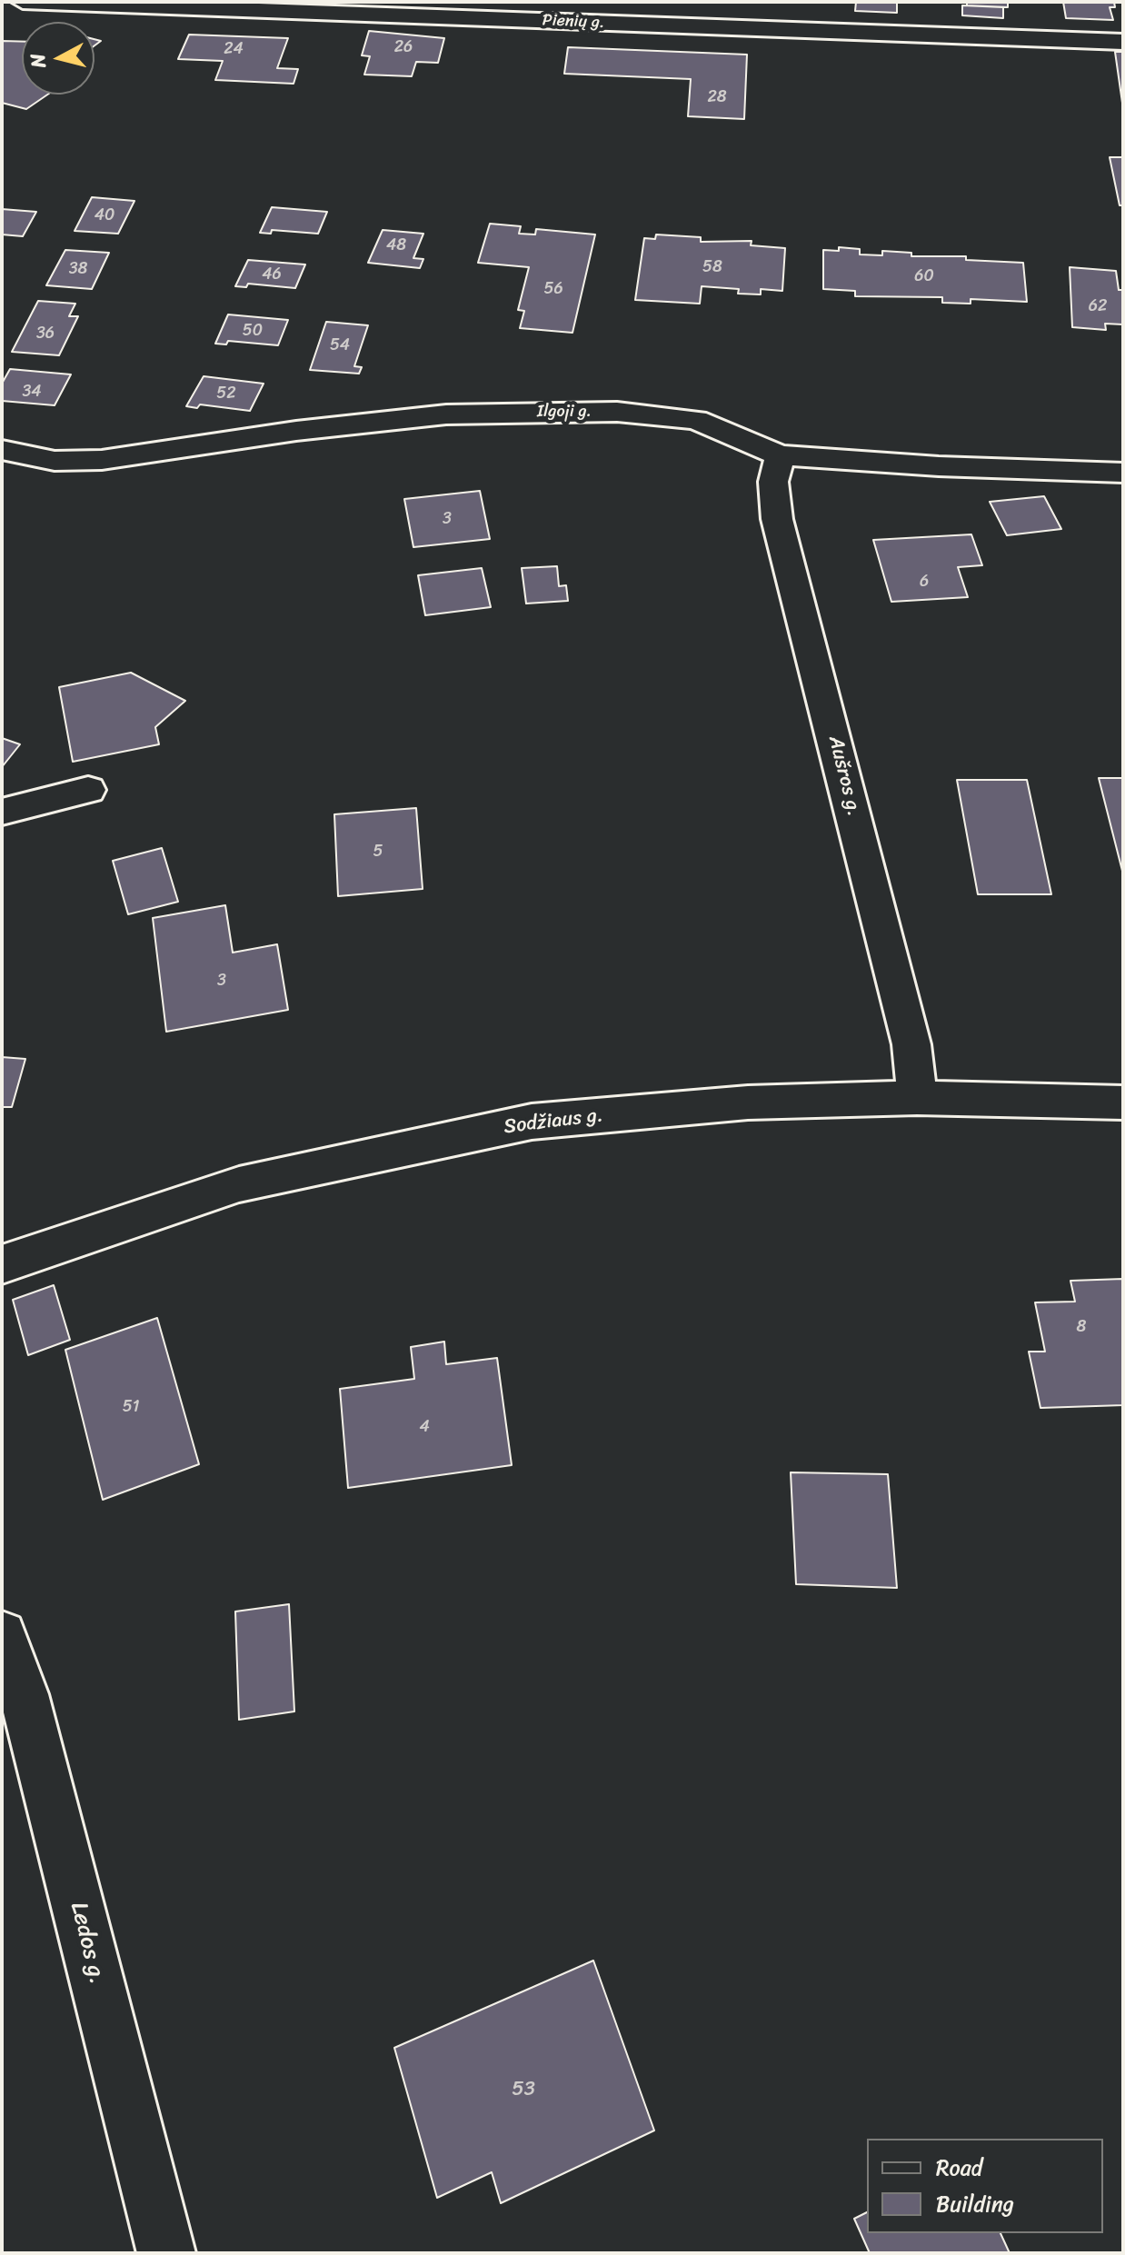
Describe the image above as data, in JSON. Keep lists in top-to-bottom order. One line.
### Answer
{"streets":{"street":["Pienių g.","Ilgoji g.","Aušros g.","Sodžiaus g.","Ledos g."]},"crossings":[["Ilgoji g.","Aušros g."],["Aušros g.","Sodžiaus g."]],"house_numbers":["26","24","28","40","48","58","38","46","60","56","62","50","36","54","34","52","3","6","5","3","8","51","4","53"],"legend":["Road","Building"],"north":"left"}
